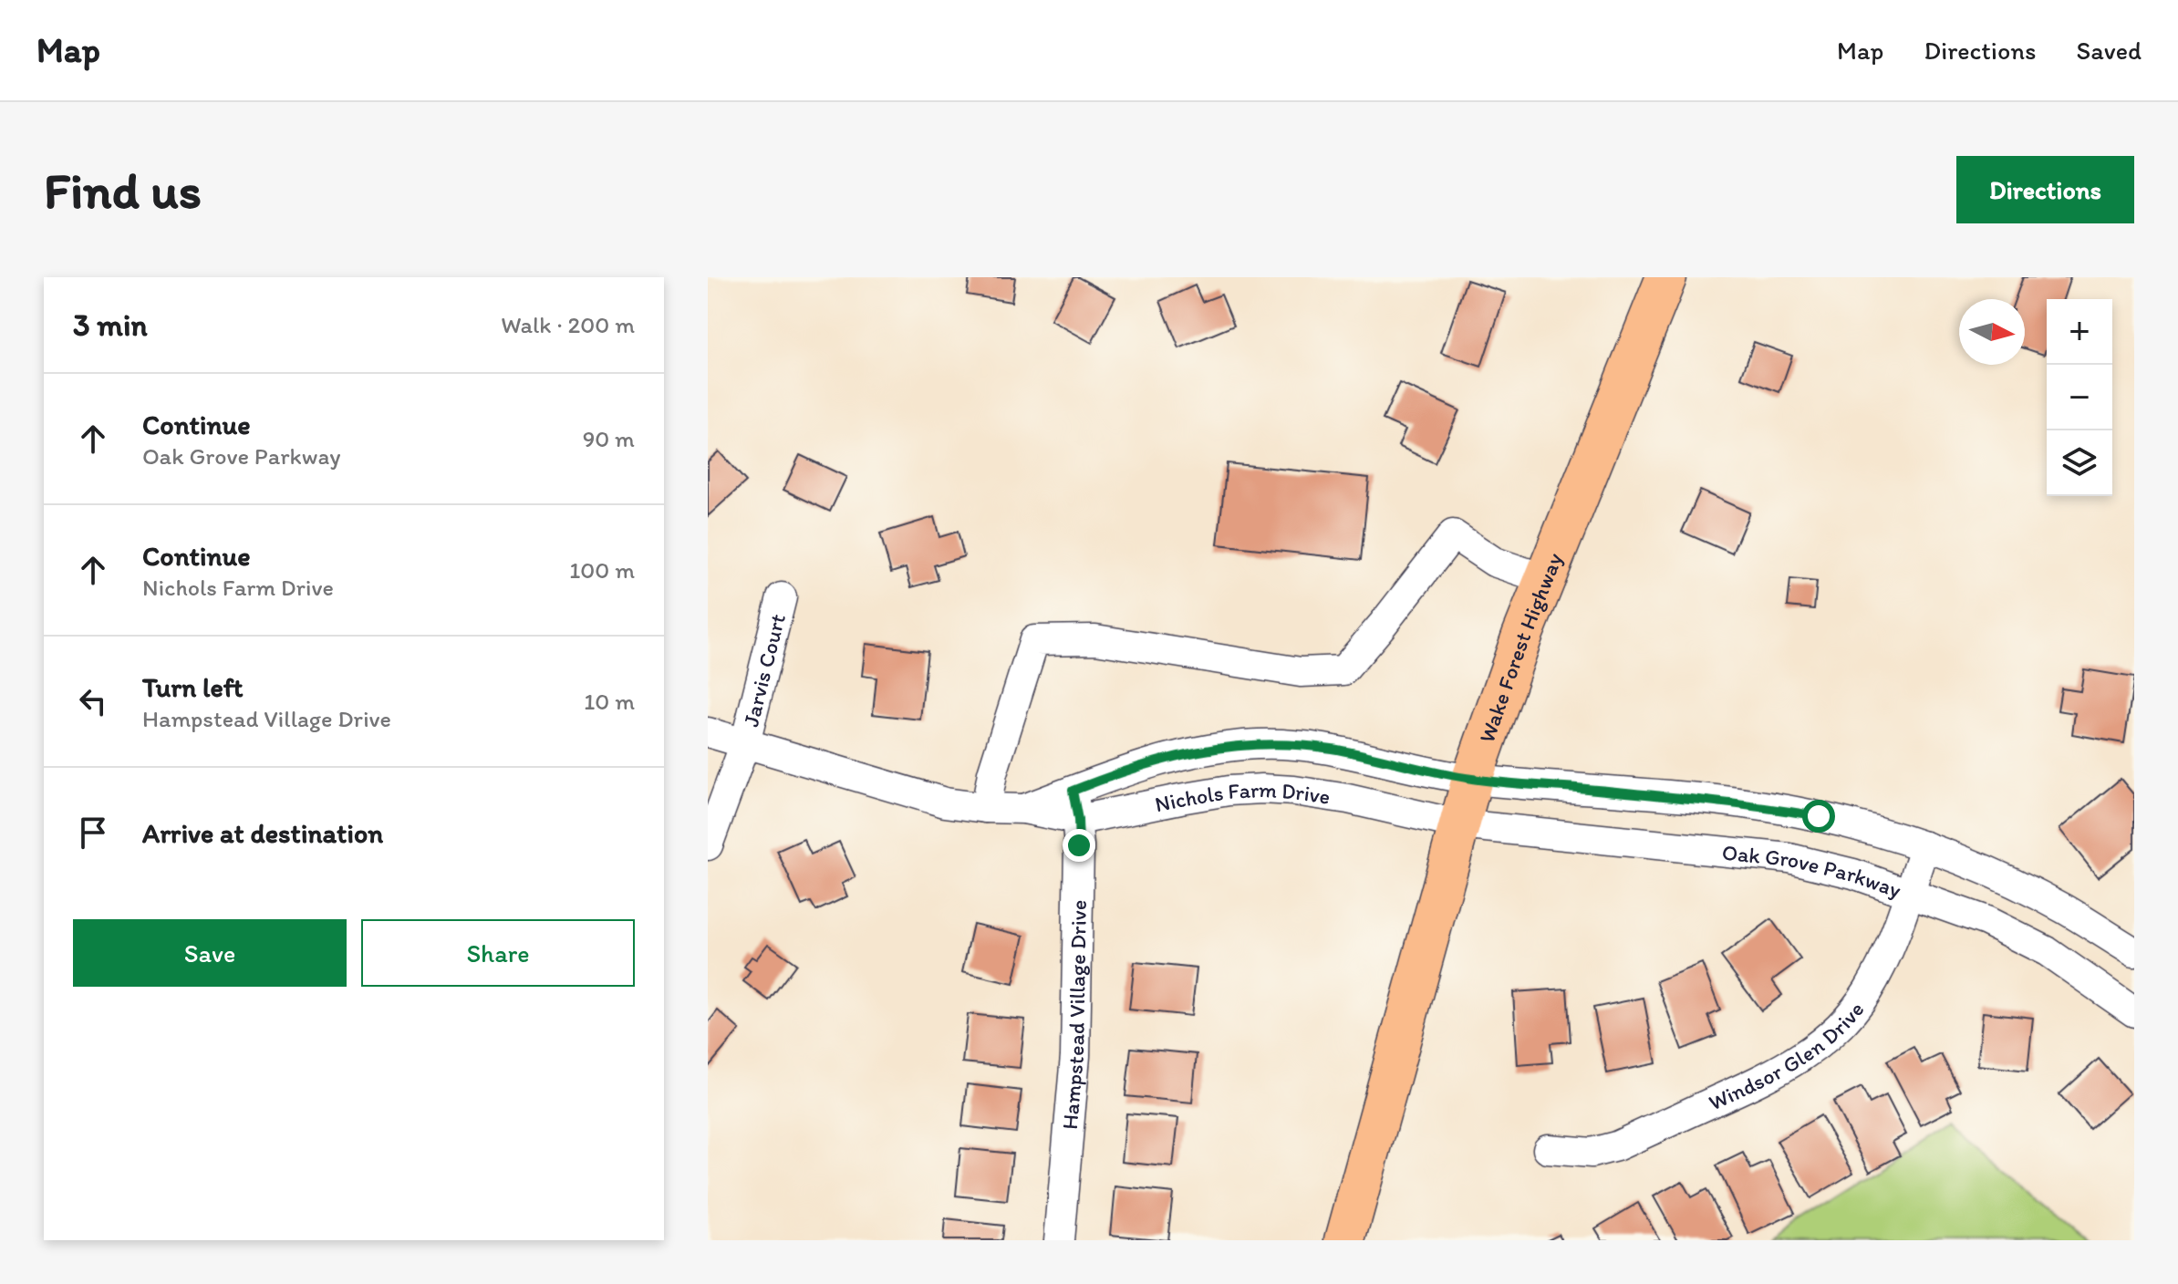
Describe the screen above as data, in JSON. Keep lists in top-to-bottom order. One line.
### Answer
{"streets":{"highway":["Wake Forest Highway"],"street":["Jarvis Court","Nichols Farm Drive","Oak Grove Parkway","Hampstead Village Drive","Windsor Glen Drive"]},"crossings":[["Wake Forest Highway","Nichols Farm Drive"],["Wake Forest Highway","Oak Grove Parkway"],["Jarvis Court","Nichols Farm Drive"],["Nichols Farm Drive","Oak Grove Parkway"],["Nichols Farm Drive","Hampstead Village Drive"],["Oak Grove Parkway","Windsor Glen Drive"]],"north":"right","page":{"header":"Map","nav":["Map","Directions","Saved"],"buttons":["Directions",["Save","Share"]],"title":"Find us","heading":["3 min","Walk · 200 m"],"map_buttons":["+","−"],"list":[["Continue","Oak Grove Parkway","90 m"],["Continue","Nichols Farm Drive","100 m"],["Turn left","Hampstead Village Drive","10 m"],"Arrive at destination"]}}
